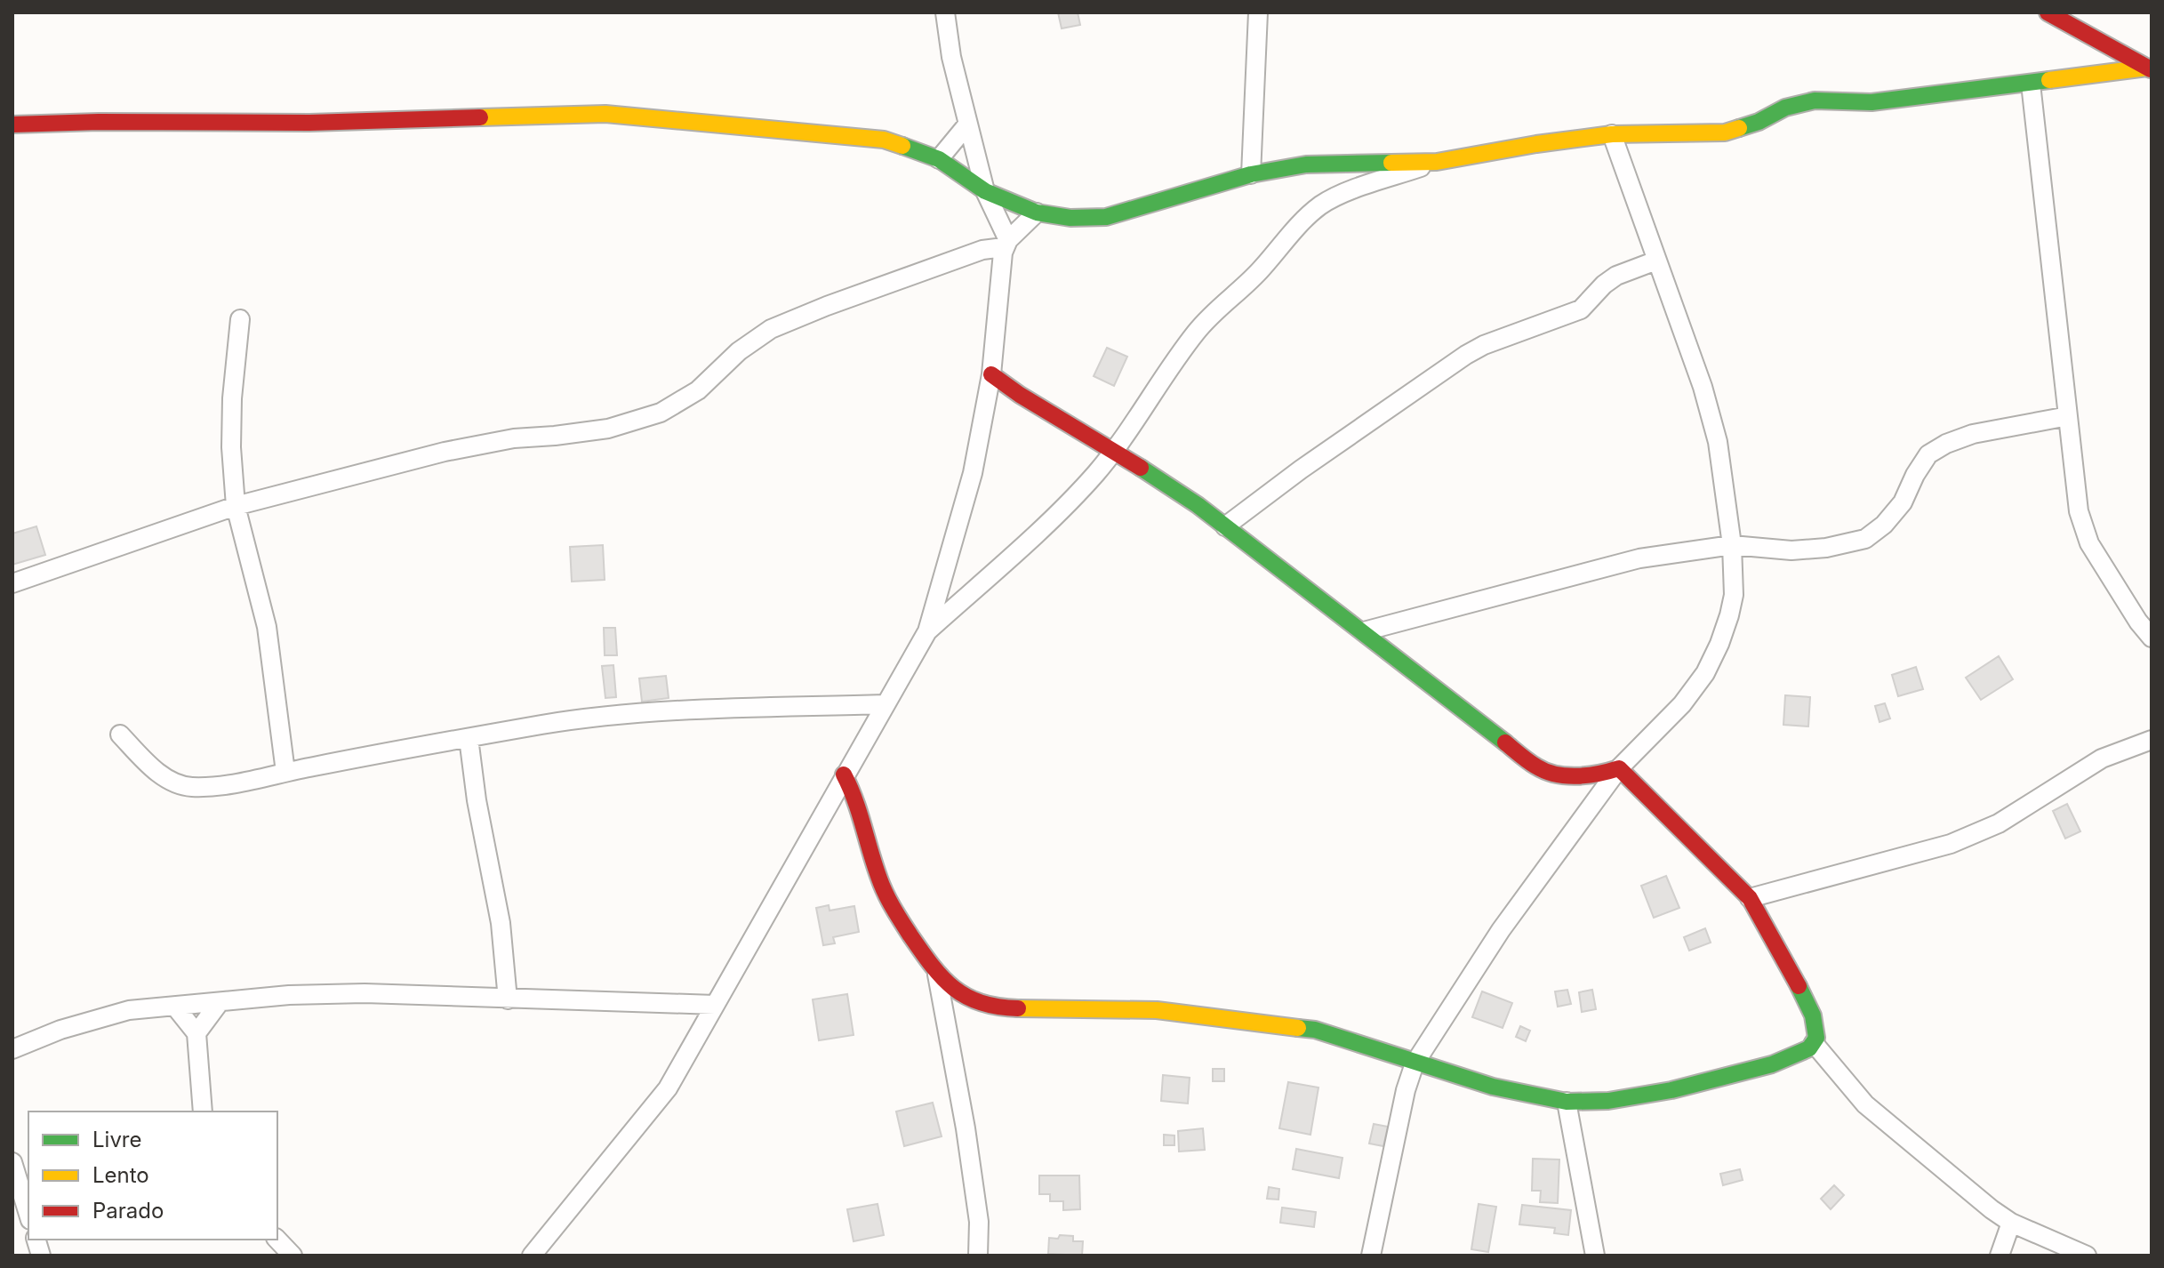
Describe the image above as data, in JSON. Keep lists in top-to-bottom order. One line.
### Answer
{"legend":["Livre","Lento","Parado"]}
